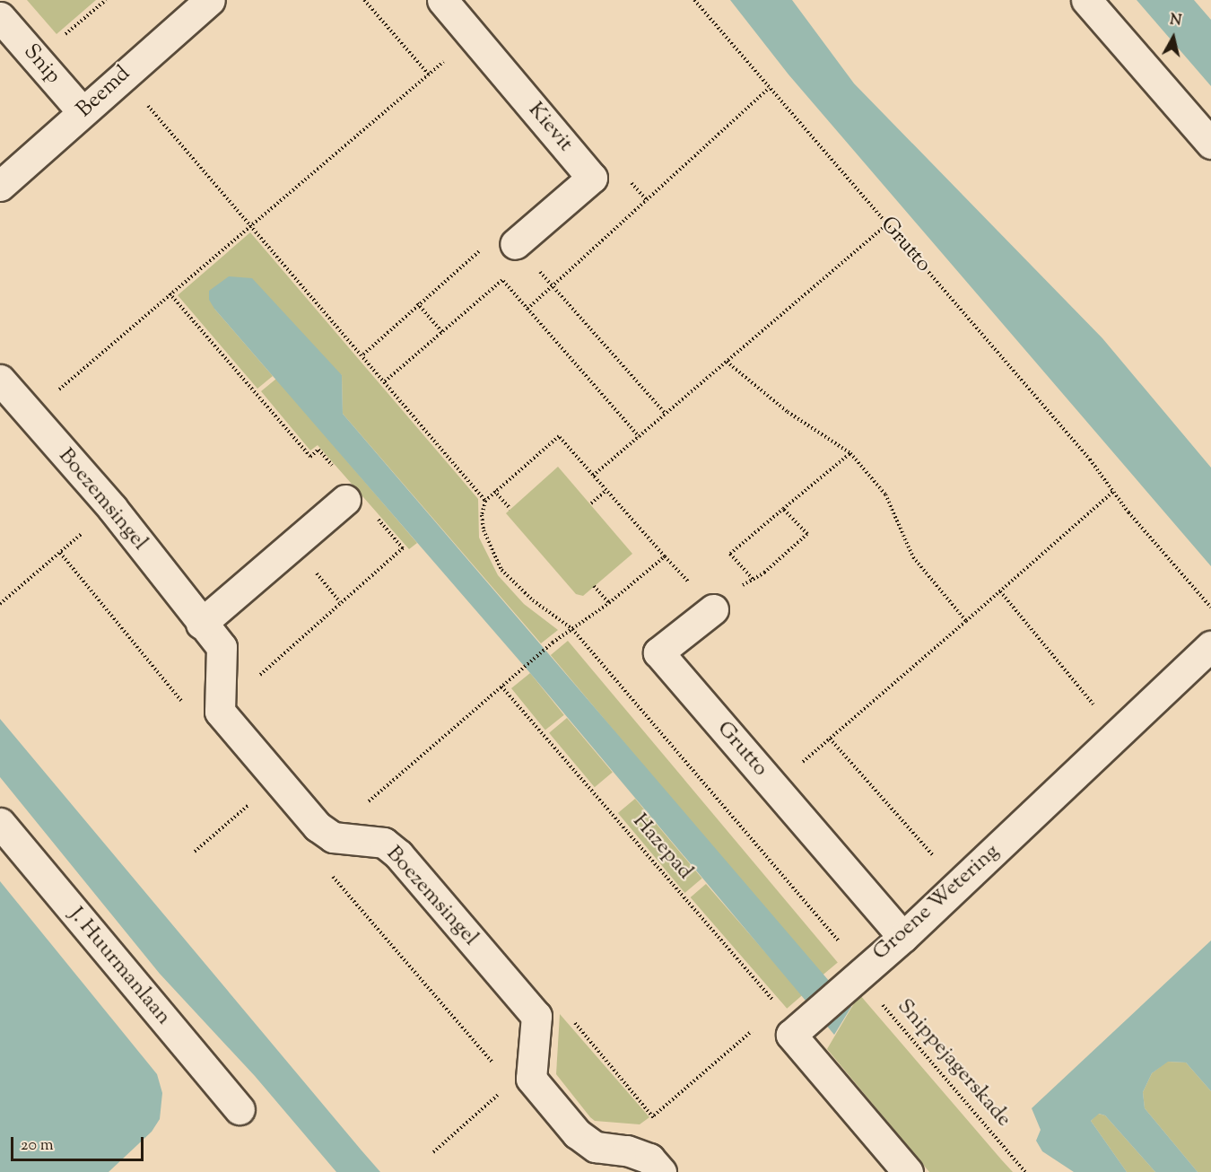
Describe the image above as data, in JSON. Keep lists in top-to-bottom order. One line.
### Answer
{"streets":{"street":["Snip","Beemd","Kievit","Grutto","Boezemsingel","Groene Wetering","J. Huurmanlaan"],"path":["Hazepad","Snippejagerskade"]},"crossings":[["Snip","Beemd"],["Grutto","Groene Wetering"],["Hazepad","Groene Wetering"],["Groene Wetering","Snippejagerskade"]],"scale_bar":"20 m","north":"top"}
